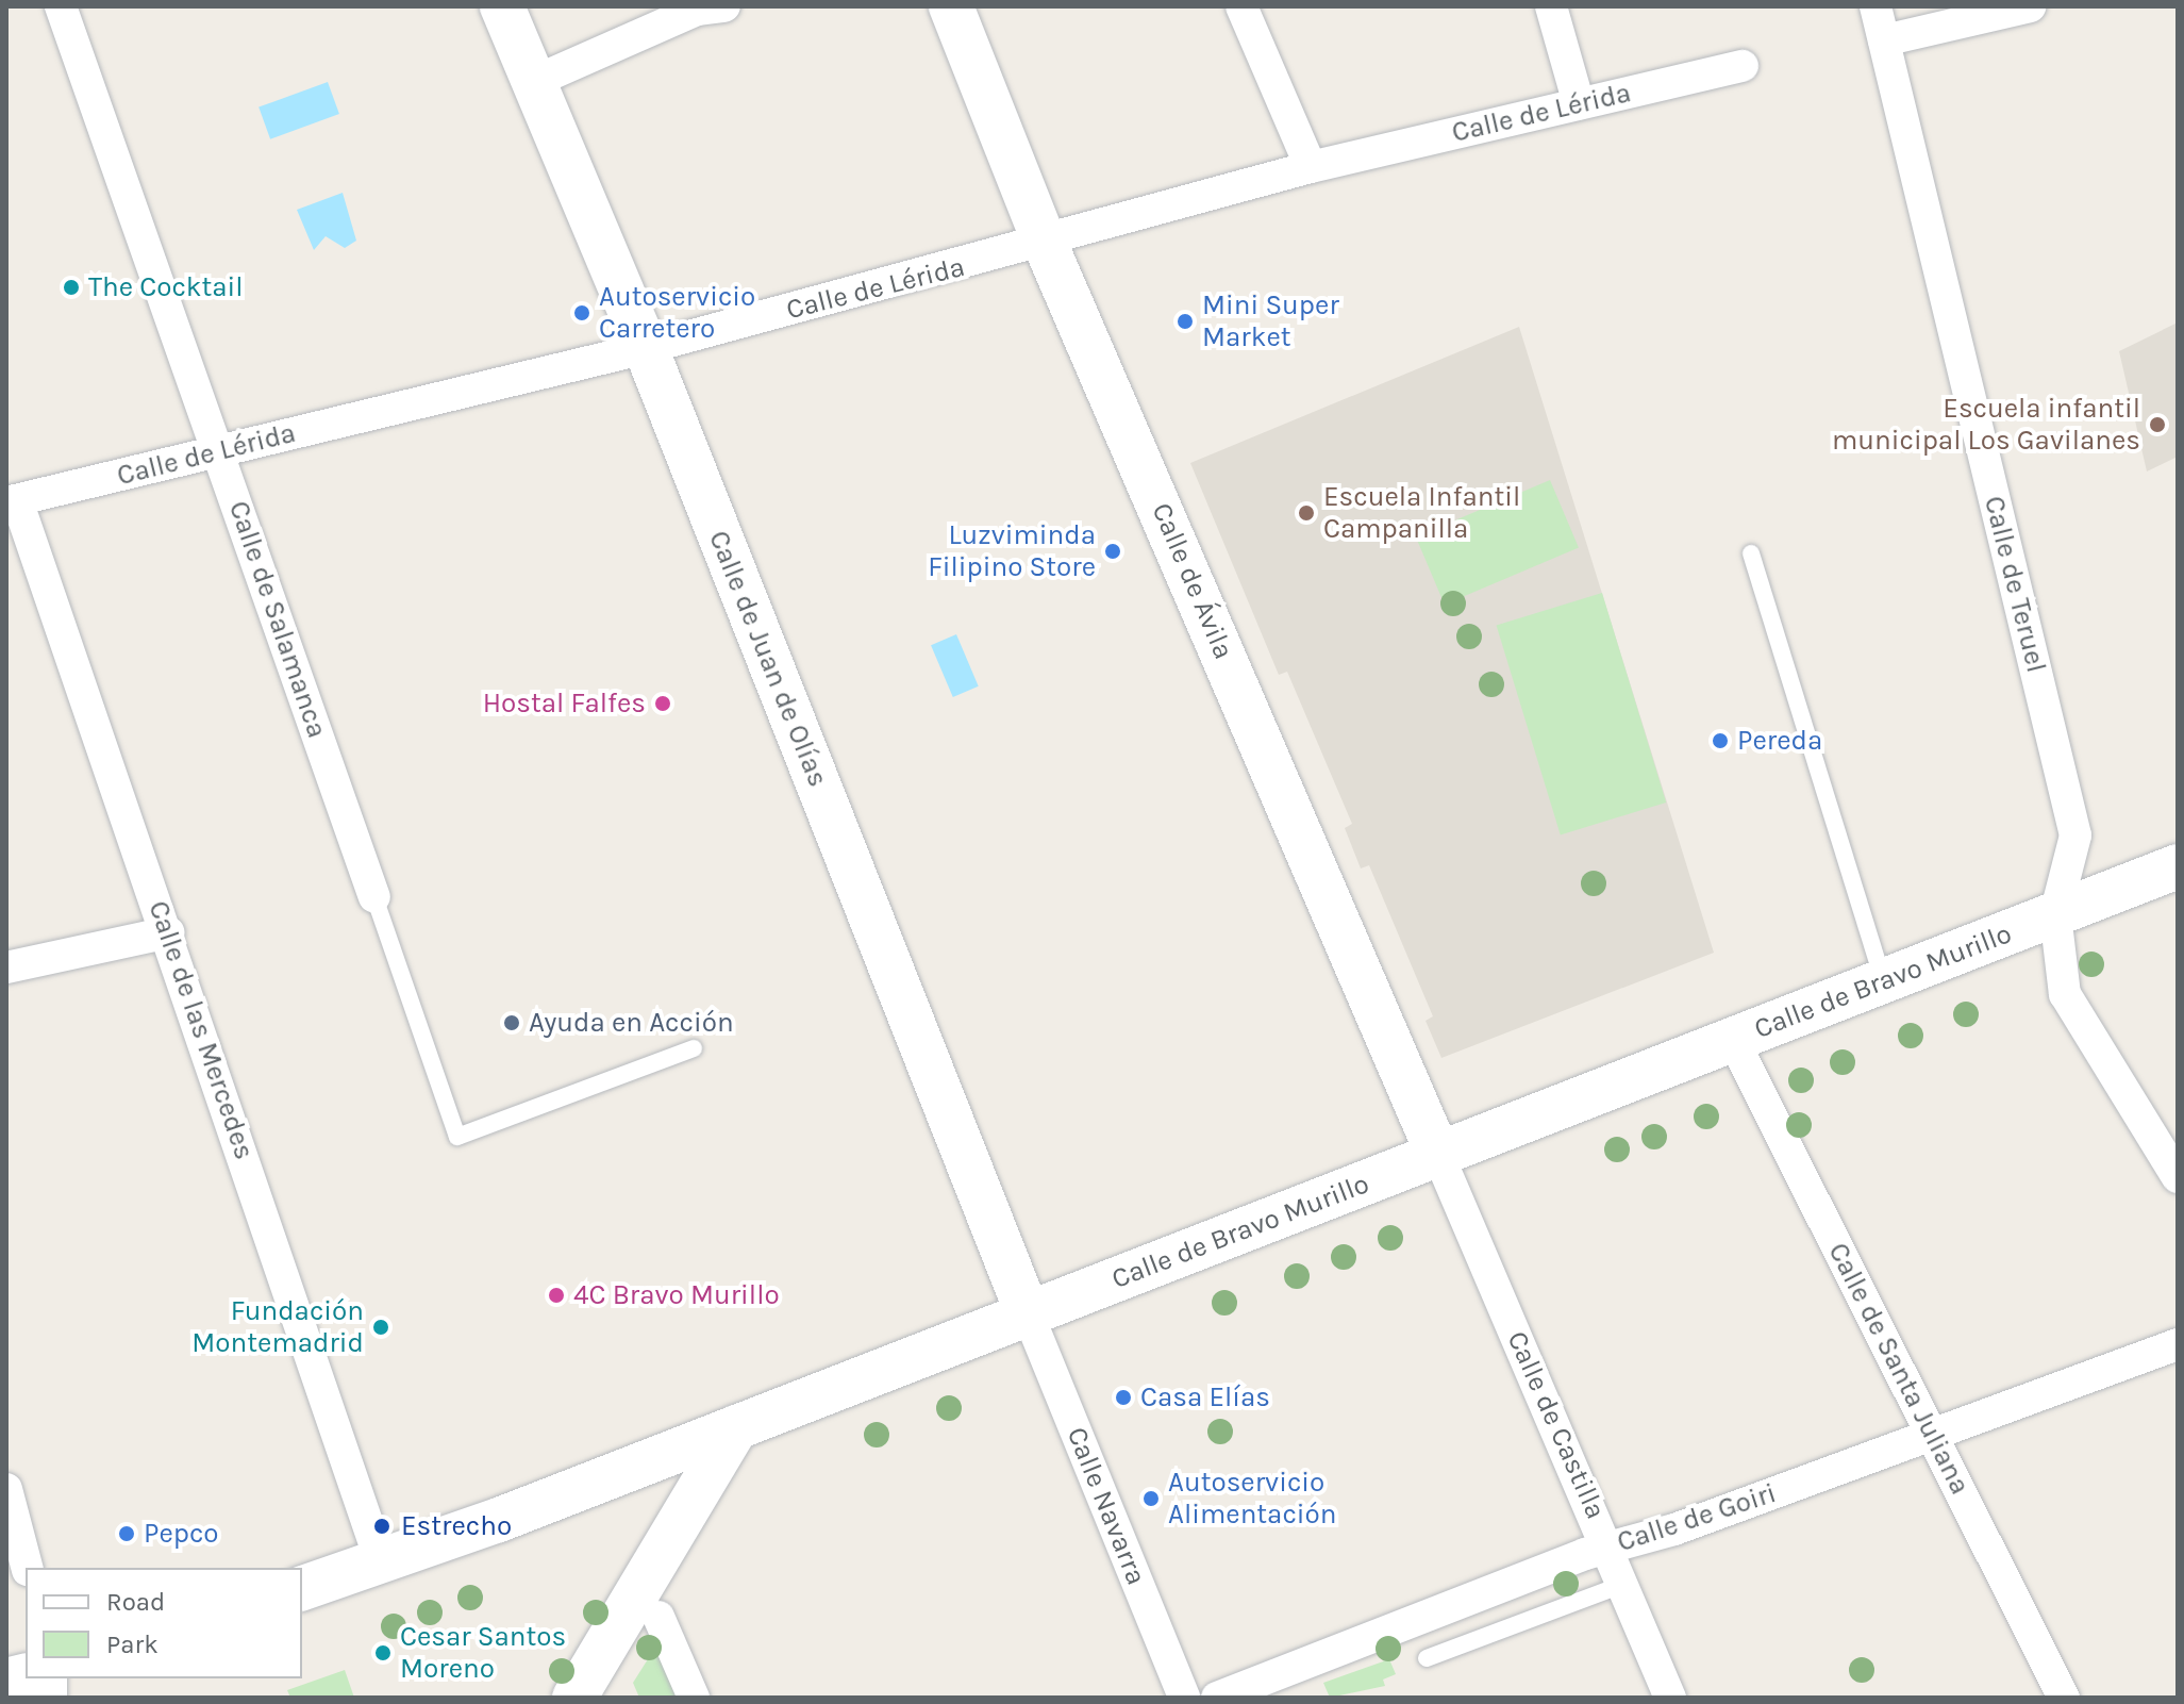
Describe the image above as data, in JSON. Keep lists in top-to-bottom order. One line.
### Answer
{"streets":{"main road":["Calle de Ávila","Calle de Juan de Olías","Calle de Bravo Murillo"],"street":["Calle de Lérida","Calle de Teruel","Calle de Salamanca","Calle de las Mercedes","Calle de Santa Juliana","Calle de Castilla","Calle Navarra","Calle de Goiri"]},"crossings":[["Calle de Lérida","Calle de Ávila"],["Calle de Lérida","Calle de Salamanca"],["Calle de Lérida","Calle de Juan de Olías"],["Calle de Lérida","Calle de las Mercedes"],["Calle de Ávila","Calle de Bravo Murillo"],["Calle de Ávila","Calle de Castilla"],["Calle de Teruel","Calle de Bravo Murillo"],["Calle de Juan de Olías","Calle de Bravo Murillo"],["Calle de Juan de Olías","Calle Navarra"],["Calle de Bravo Murillo","Calle de las Mercedes"],["Calle de Bravo Murillo","Calle de Santa Juliana"],["Calle de Bravo Murillo","Calle de Castilla"],["Calle de Bravo Murillo","Calle Navarra"],["Calle de Santa Juliana","Calle de Goiri"],["Calle de Castilla","Calle de Goiri"]],"places":["The Cocktail","Autoservicio Carretero","Mini Super Market","Escuela infantil municipal Los Gavilanes","Escuela Infantil Campanilla","Luzviminda Filipino Store","Hostal Falfes","Pereda","Ayuda en Acción","4C Bravo Murillo","Fundación Montemadrid","Casa Elías","Autoservicio Alimentación","Estrecho","Pepco","Cesar Santos Moreno"],"legend":["Road","Park"]}
